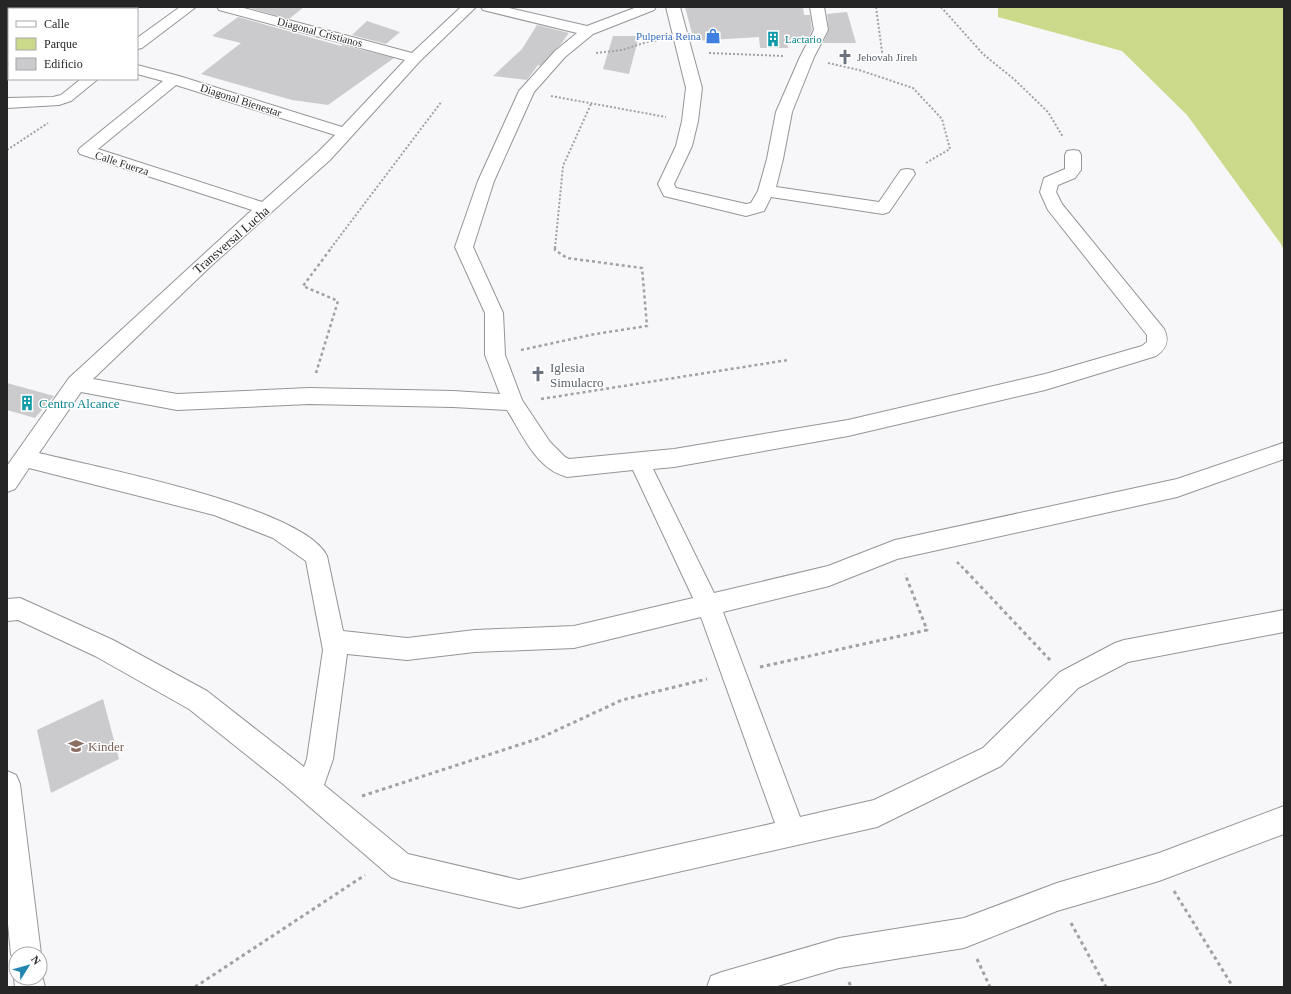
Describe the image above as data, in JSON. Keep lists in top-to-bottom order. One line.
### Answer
{"streets":{"street":["Diagonal Cristianos","Diagonal Bienestar","Calle Fuerza","Transversal Lucha"]},"crossings":[["Diagonal Cristianos","Transversal Lucha"],["Diagonal Bienestar","Calle Fuerza"],["Diagonal Bienestar","Transversal Lucha"],["Calle Fuerza","Transversal Lucha"]],"places":{"shop":["Pulpería Reina"],"building":["Lactario","Centro Alcance"],"church":["Jehovah Jireh","Iglesia Simulacro"],"school or university":["Kinder"]},"legend":["Calle","Parque","Edificio"],"north":"top right"}
